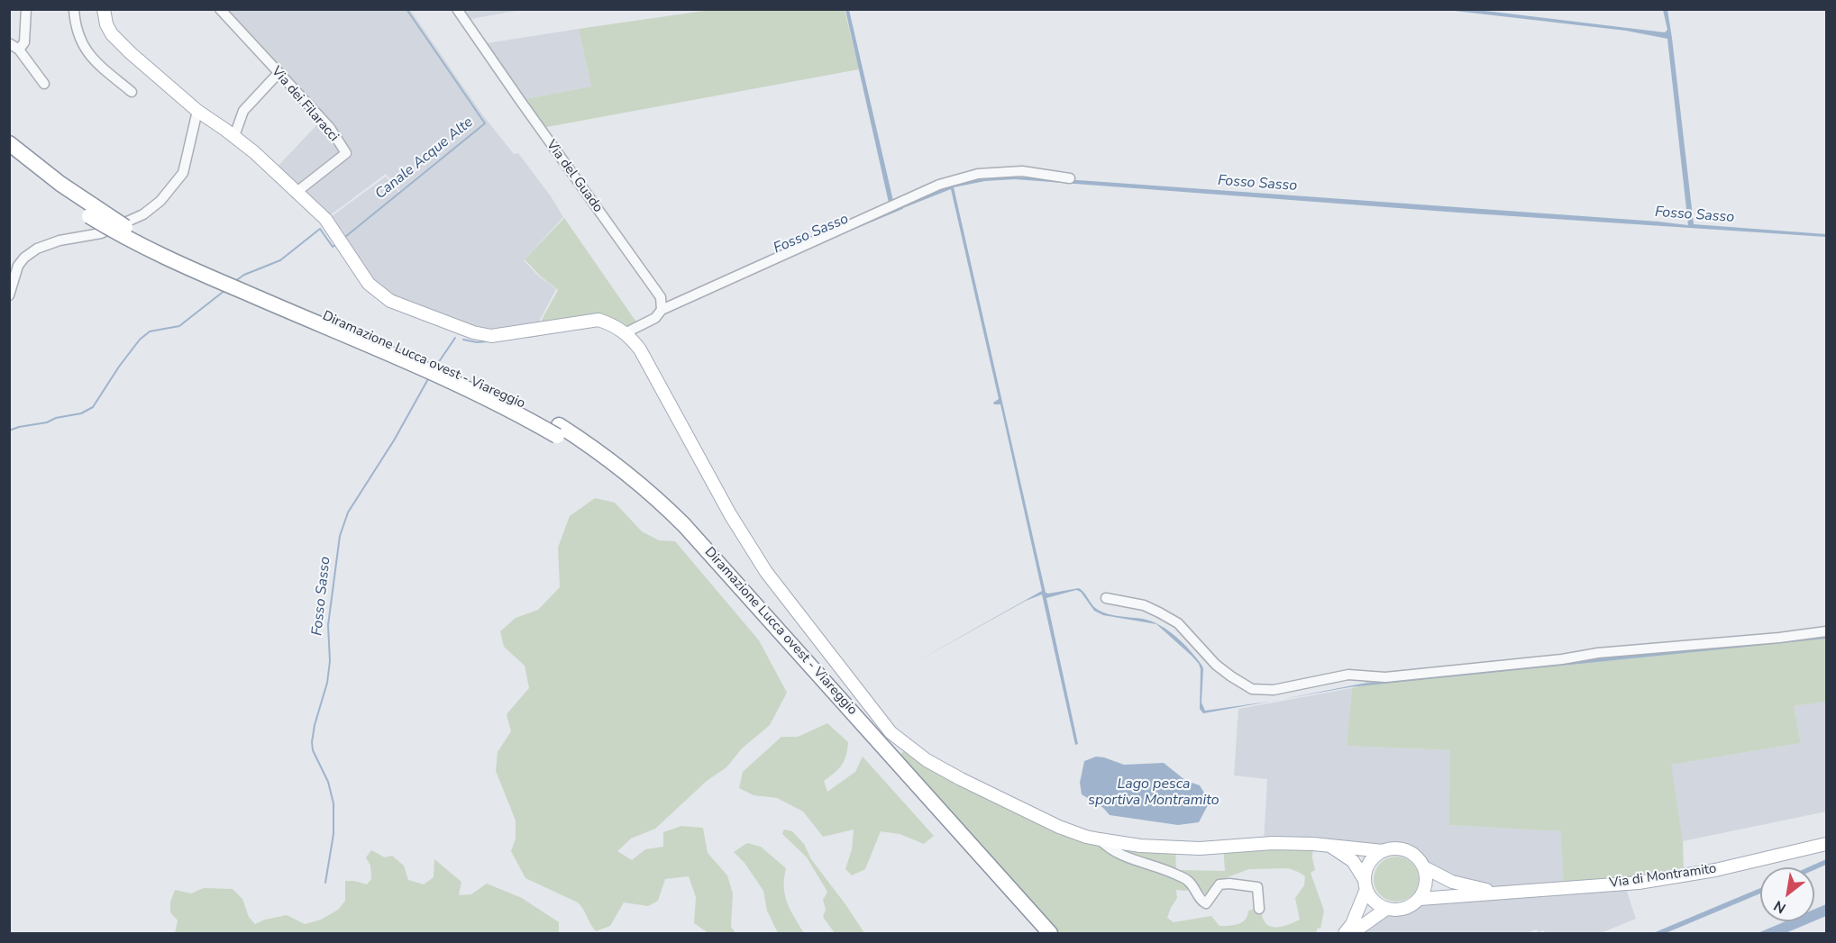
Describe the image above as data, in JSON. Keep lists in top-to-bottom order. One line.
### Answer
{"streets":{"highway":["Diramazione Lucca ovest - Viareggio"],"main road":["Via di Montramito"],"street":["Via dei Filaracci","Via del Guado"]},"water":["Canale Acque Alte","Fosso Sasso","Lago pesca sportiva Montramito"],"north":"bottom left"}
